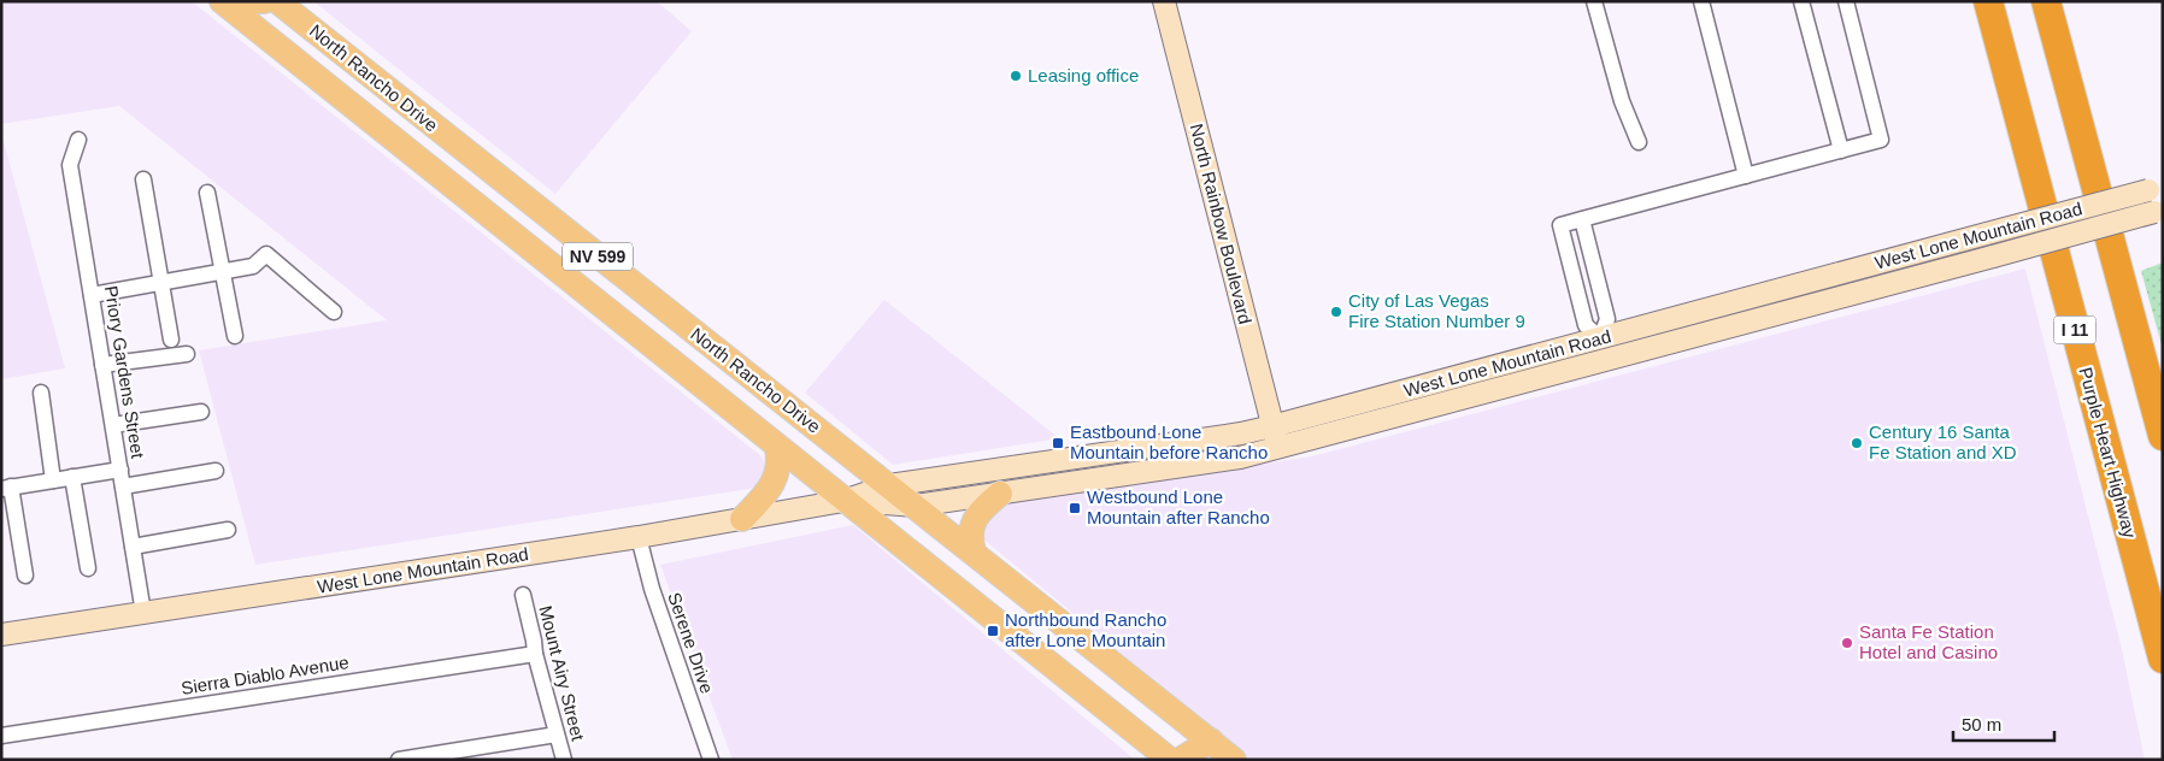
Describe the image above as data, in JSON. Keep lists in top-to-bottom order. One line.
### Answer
{"streets":{"highway":["I 11","Purple Heart Highway"],"main road":["North Rancho Drive","North Rainbow Boulevard","West Lone Mountain Road","NV 599"],"street":["Priory Gardens Street","Serene Drive","Mount Airy Street","Sierra Diablo Avenue"]},"crossings":[["North Rancho Drive","West Lone Mountain Road"],["North Rainbow Boulevard","West Lone Mountain Road"],["West Lone Mountain Road","Priory Gardens Street"],["West Lone Mountain Road","Serene Drive"],["Mount Airy Street","Sierra Diablo Avenue"]],"places":{"other":["Leasing office","City of Las Vegas Fire Station Number 9","Century 16 Santa Fe Station and XD","Santa Fe Station Hotel and Casino"],"transit":["Eastbound Lone Mountain before Rancho","Westbound Lone Mountain after Rancho","Northbound Rancho after Lone Mountain"]},"scale_bar":"50 m"}
